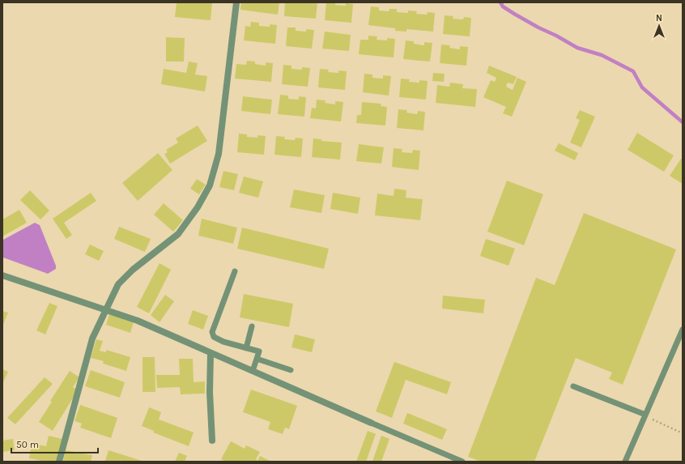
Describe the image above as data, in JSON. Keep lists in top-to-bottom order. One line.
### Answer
{"scale_bar":"50 m","north":"top"}
